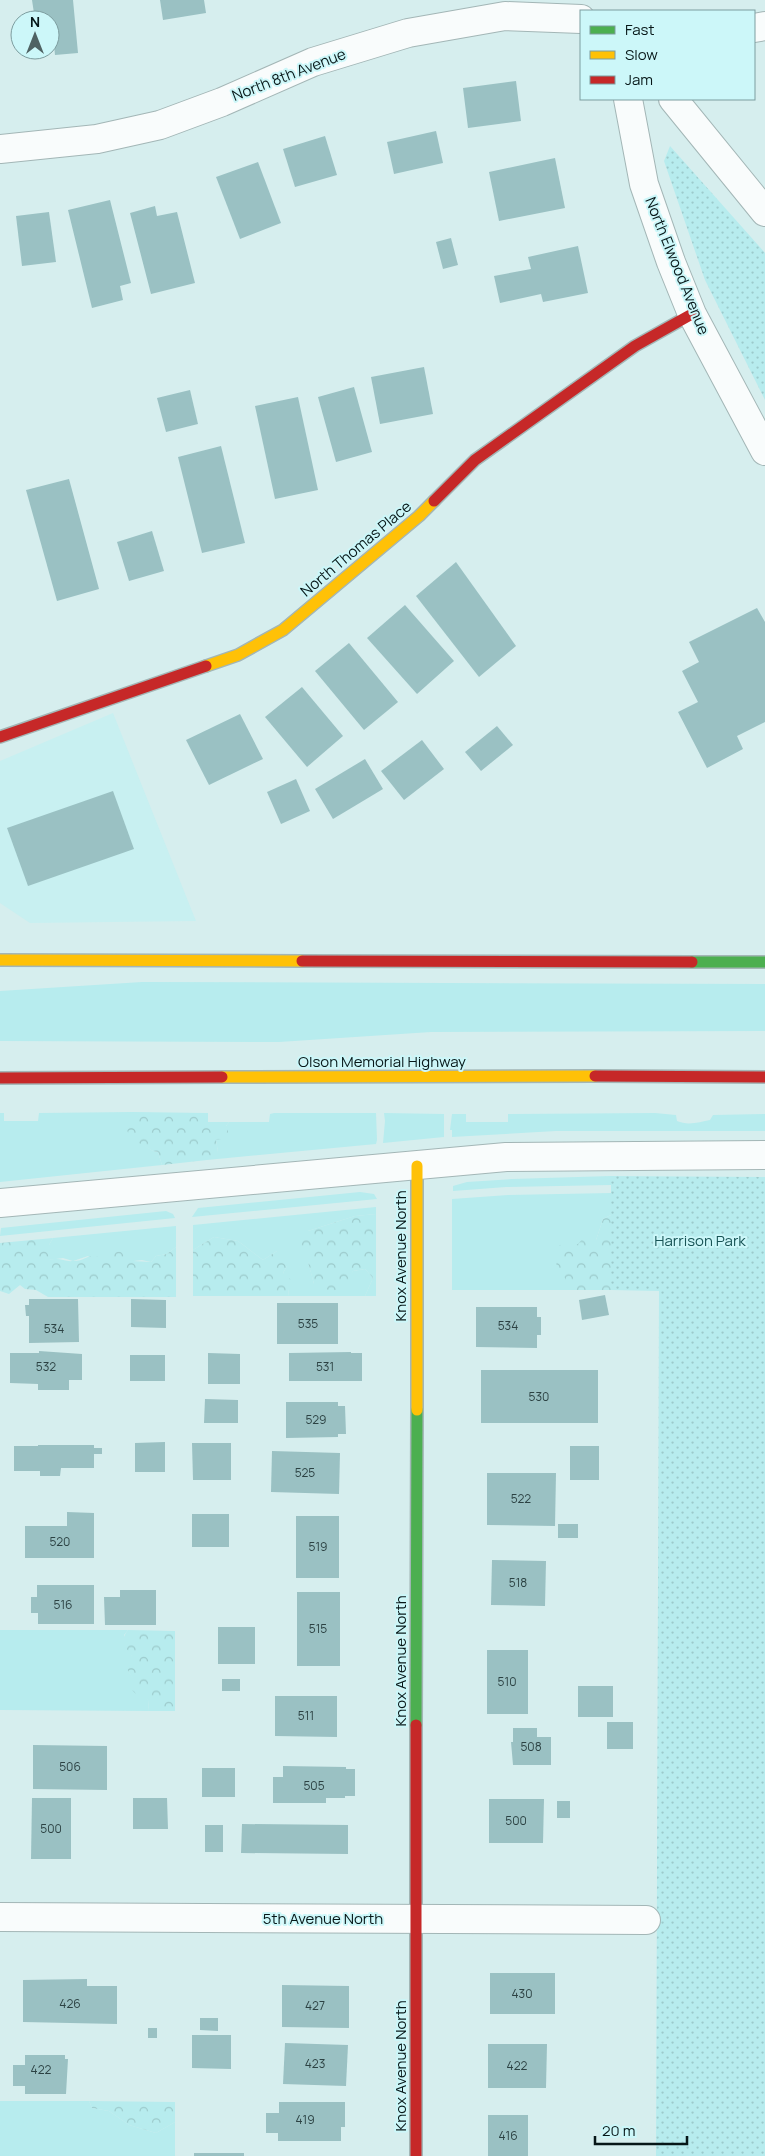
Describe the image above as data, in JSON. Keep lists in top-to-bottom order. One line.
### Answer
{"streets":{"street":["North 8th Avenue","North Elwood Avenue","North Thomas Place","Olson Memorial Highway","Knox Avenue North","5th Avenue North"]},"crossings":[["North Elwood Avenue","North Thomas Place"],["Knox Avenue North","5th Avenue North"]],"parks":["Harrison Park"],"house_numbers":["535","534","534","532","531","530","529","525","522","520","519","518","516","515","510","511","508","506","505","500","500","430","426","427","423","422","422","419","416"],"legend":["Fast","Slow","Jam"],"scale_bar":"20 m","north":"top"}
